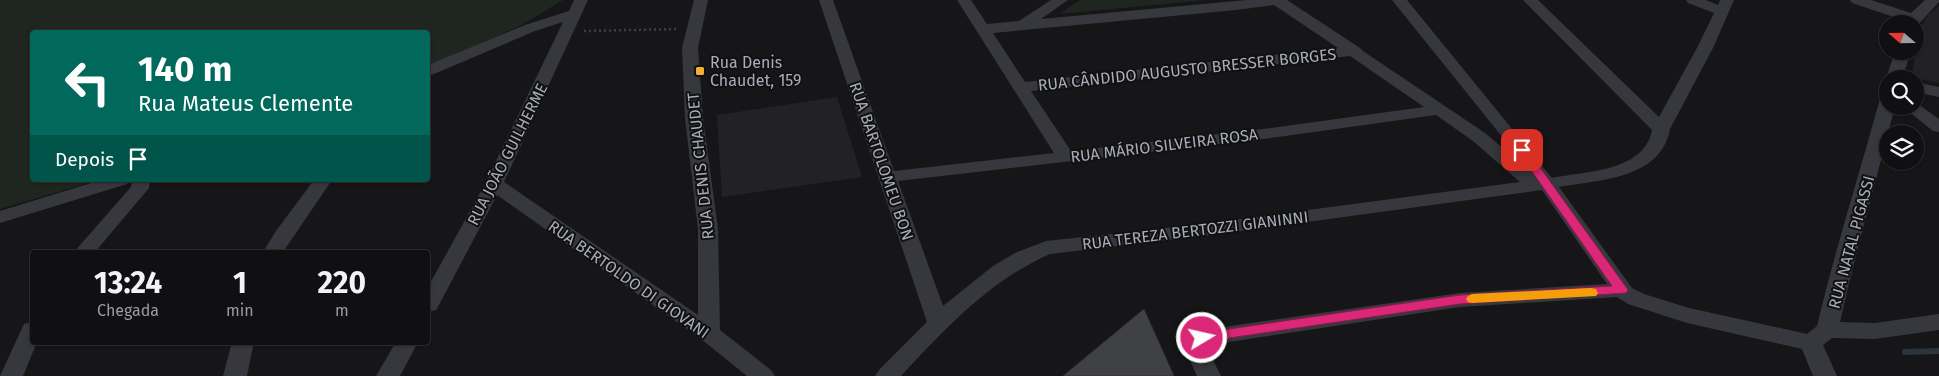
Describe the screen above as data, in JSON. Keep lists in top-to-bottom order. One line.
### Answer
{"streets":{"street":["RUA CÂNDIDO AUGUSTO BRESSER BORGES","RUA MÁRIO SILVEIRA ROSA","RUA JOÃO GUILHERME","RUA BARTOLOMEU BON","RUA DENIS CHAUDET","RUA TEREZA BERTOZZI GIANINNI","RUA NATAL PIGASSI","RUA BERTOLDO DI GIOVANI"]},"crossings":[["RUA MÁRIO SILVEIRA ROSA","RUA BARTOLOMEU BON"],["RUA JOÃO GUILHERME","RUA BERTOLDO DI GIOVANI"],["RUA BARTOLOMEU BON","RUA TEREZA BERTOZZI GIANINNI"],["RUA DENIS CHAUDET","RUA BERTOLDO DI GIOVANI"]],"places":{"transit":["Rua Denis Chaudet, 159"]},"north":"left","page":{"turn":["140 m","Rua Mateus Clemente"],"then":"Depois","eta":["13:24","Chegada","1","min","220","m"]}}
